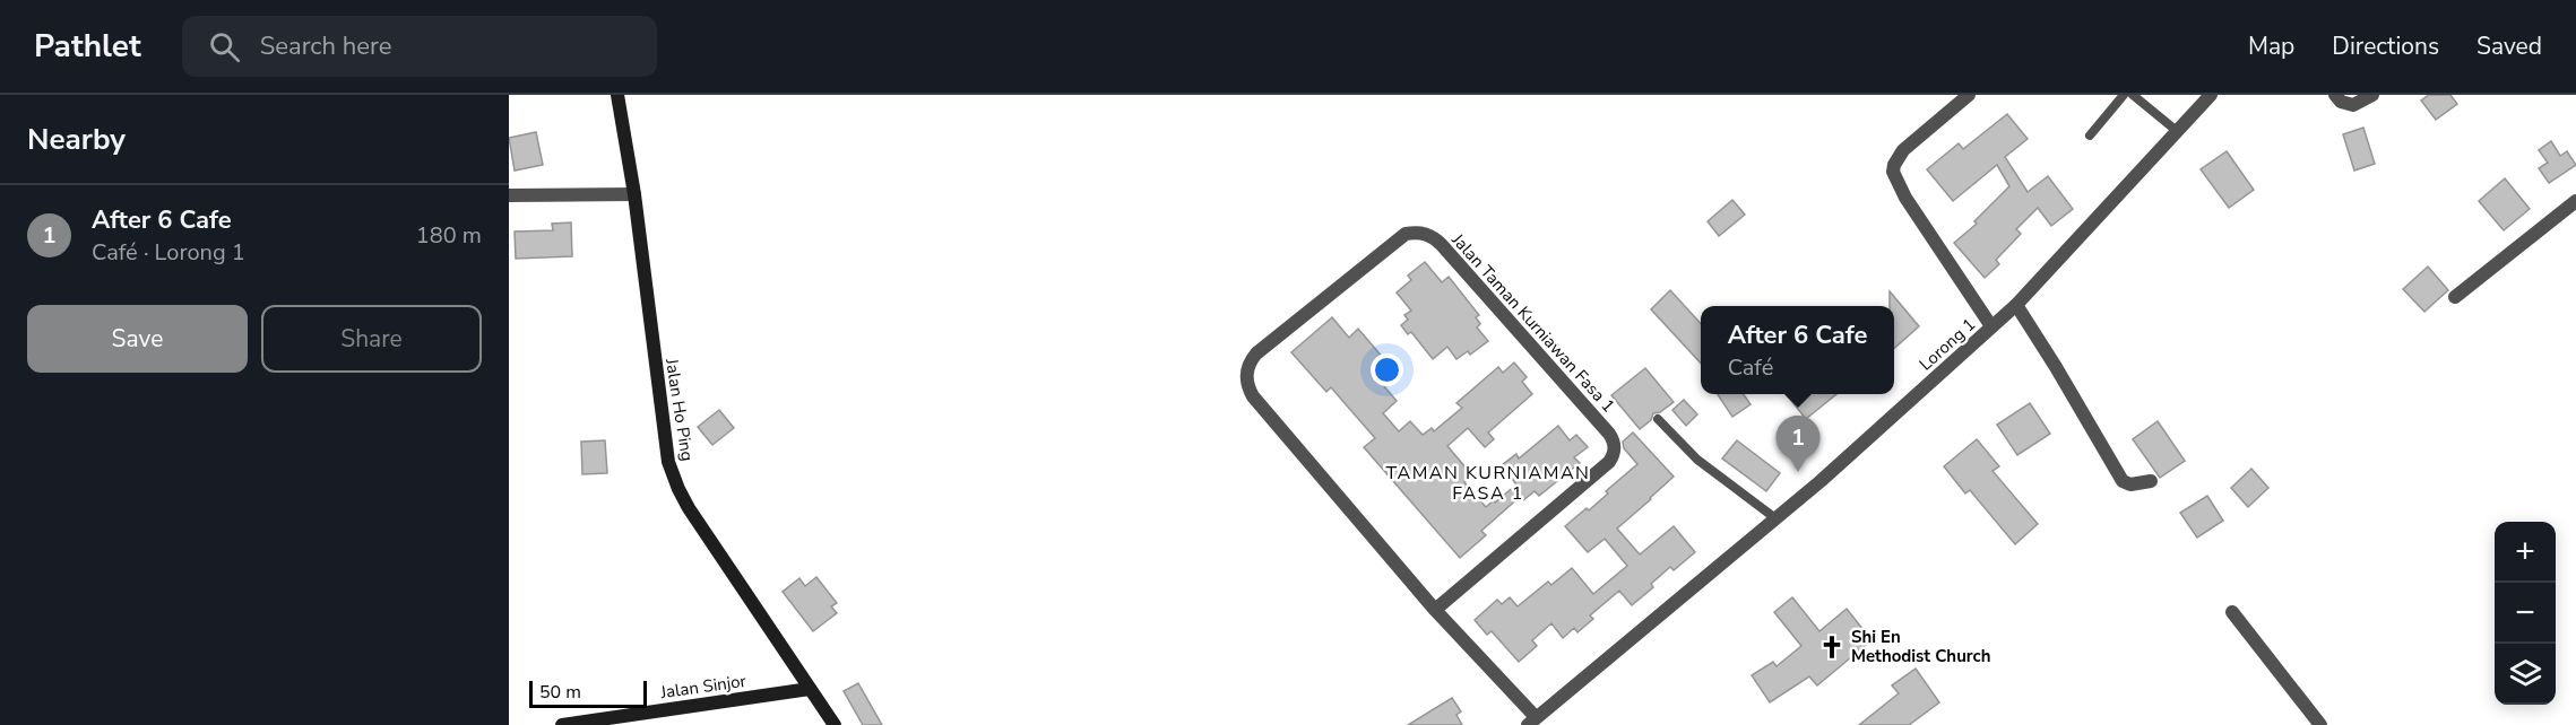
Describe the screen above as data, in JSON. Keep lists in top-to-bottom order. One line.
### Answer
{"streets":{"street":["Jalan Taman Kurniawan Fasa 1","Lorong 1","Jalan Ho Ping","Jalan Sinjor"]},"crossings":[["Jalan Taman Kurniawan Fasa 1","Lorong 1"],["Jalan Ho Ping","Jalan Sinjor"]],"districts":["TAMAN KURNIAMAN FASA 1"],"places":{"church":["Shi En Methodist Church"]},"scale_bar":"50 m","page":{"header":"Pathlet","search":"Search here","nav":["Map","Directions","Saved"],"heading":"Nearby","list":[{"mark":"1","name":"After 6 Cafe","note":"Café · Lorong 1","value":"180 m"}],"buttons":["Save","Share"],"popup":["After 6 Cafe","Café"],"pins":"1","map_buttons":["+","−"],"scale":"50 m"}}
